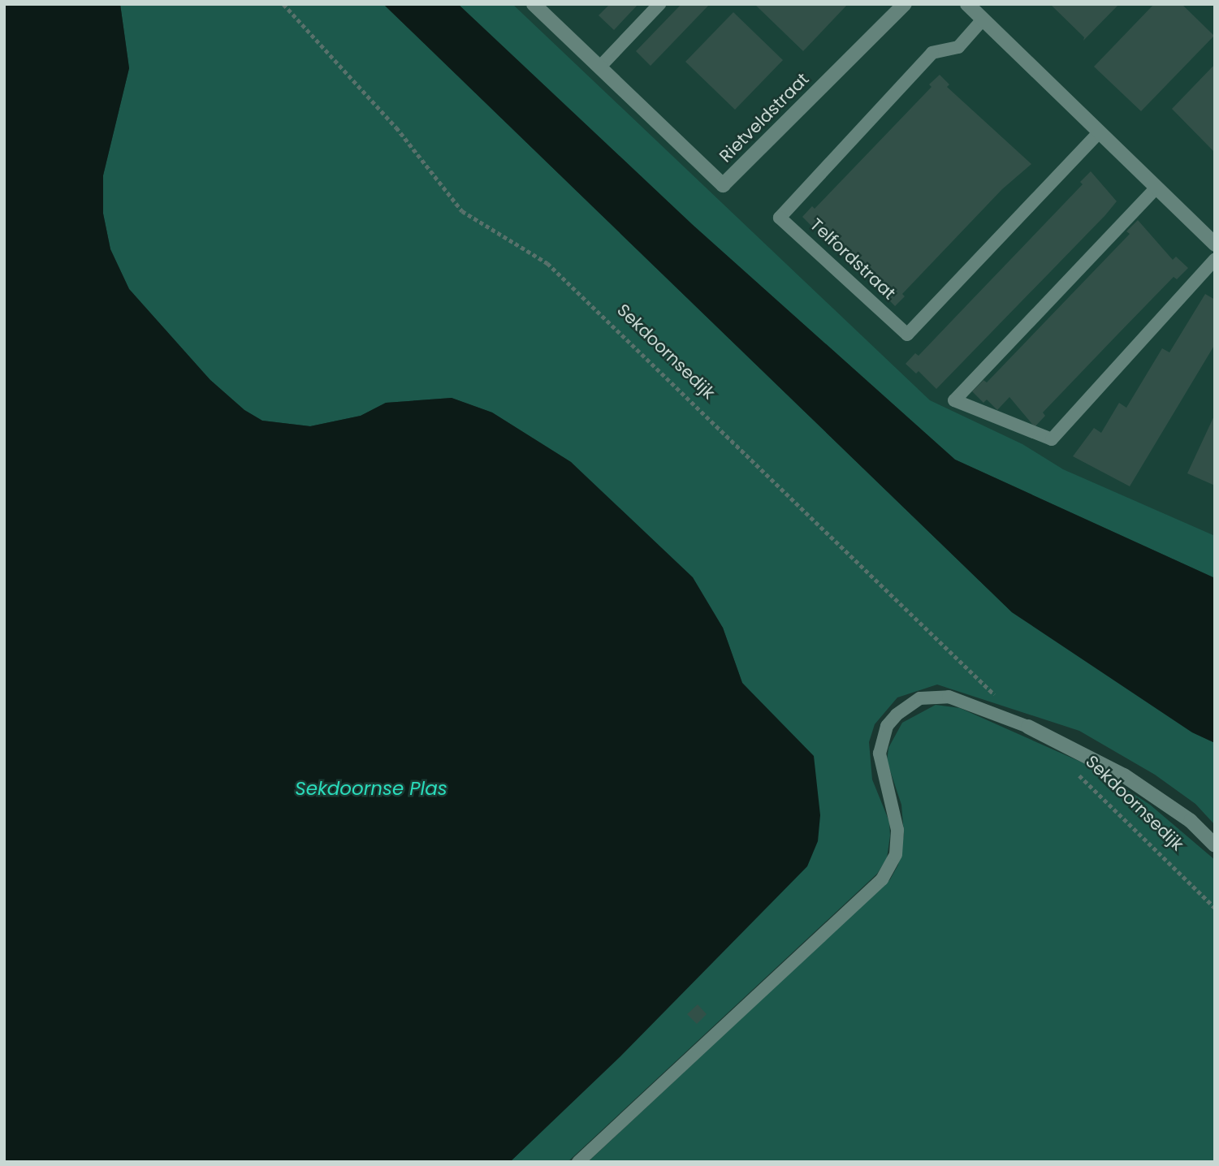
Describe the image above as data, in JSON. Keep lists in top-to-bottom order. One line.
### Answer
{"streets":{"street":["Rietveldstraat","Sekdoornsedijk"],"lane":["Telfordstraat"]},"water":["Sekdoornse Plas"]}
